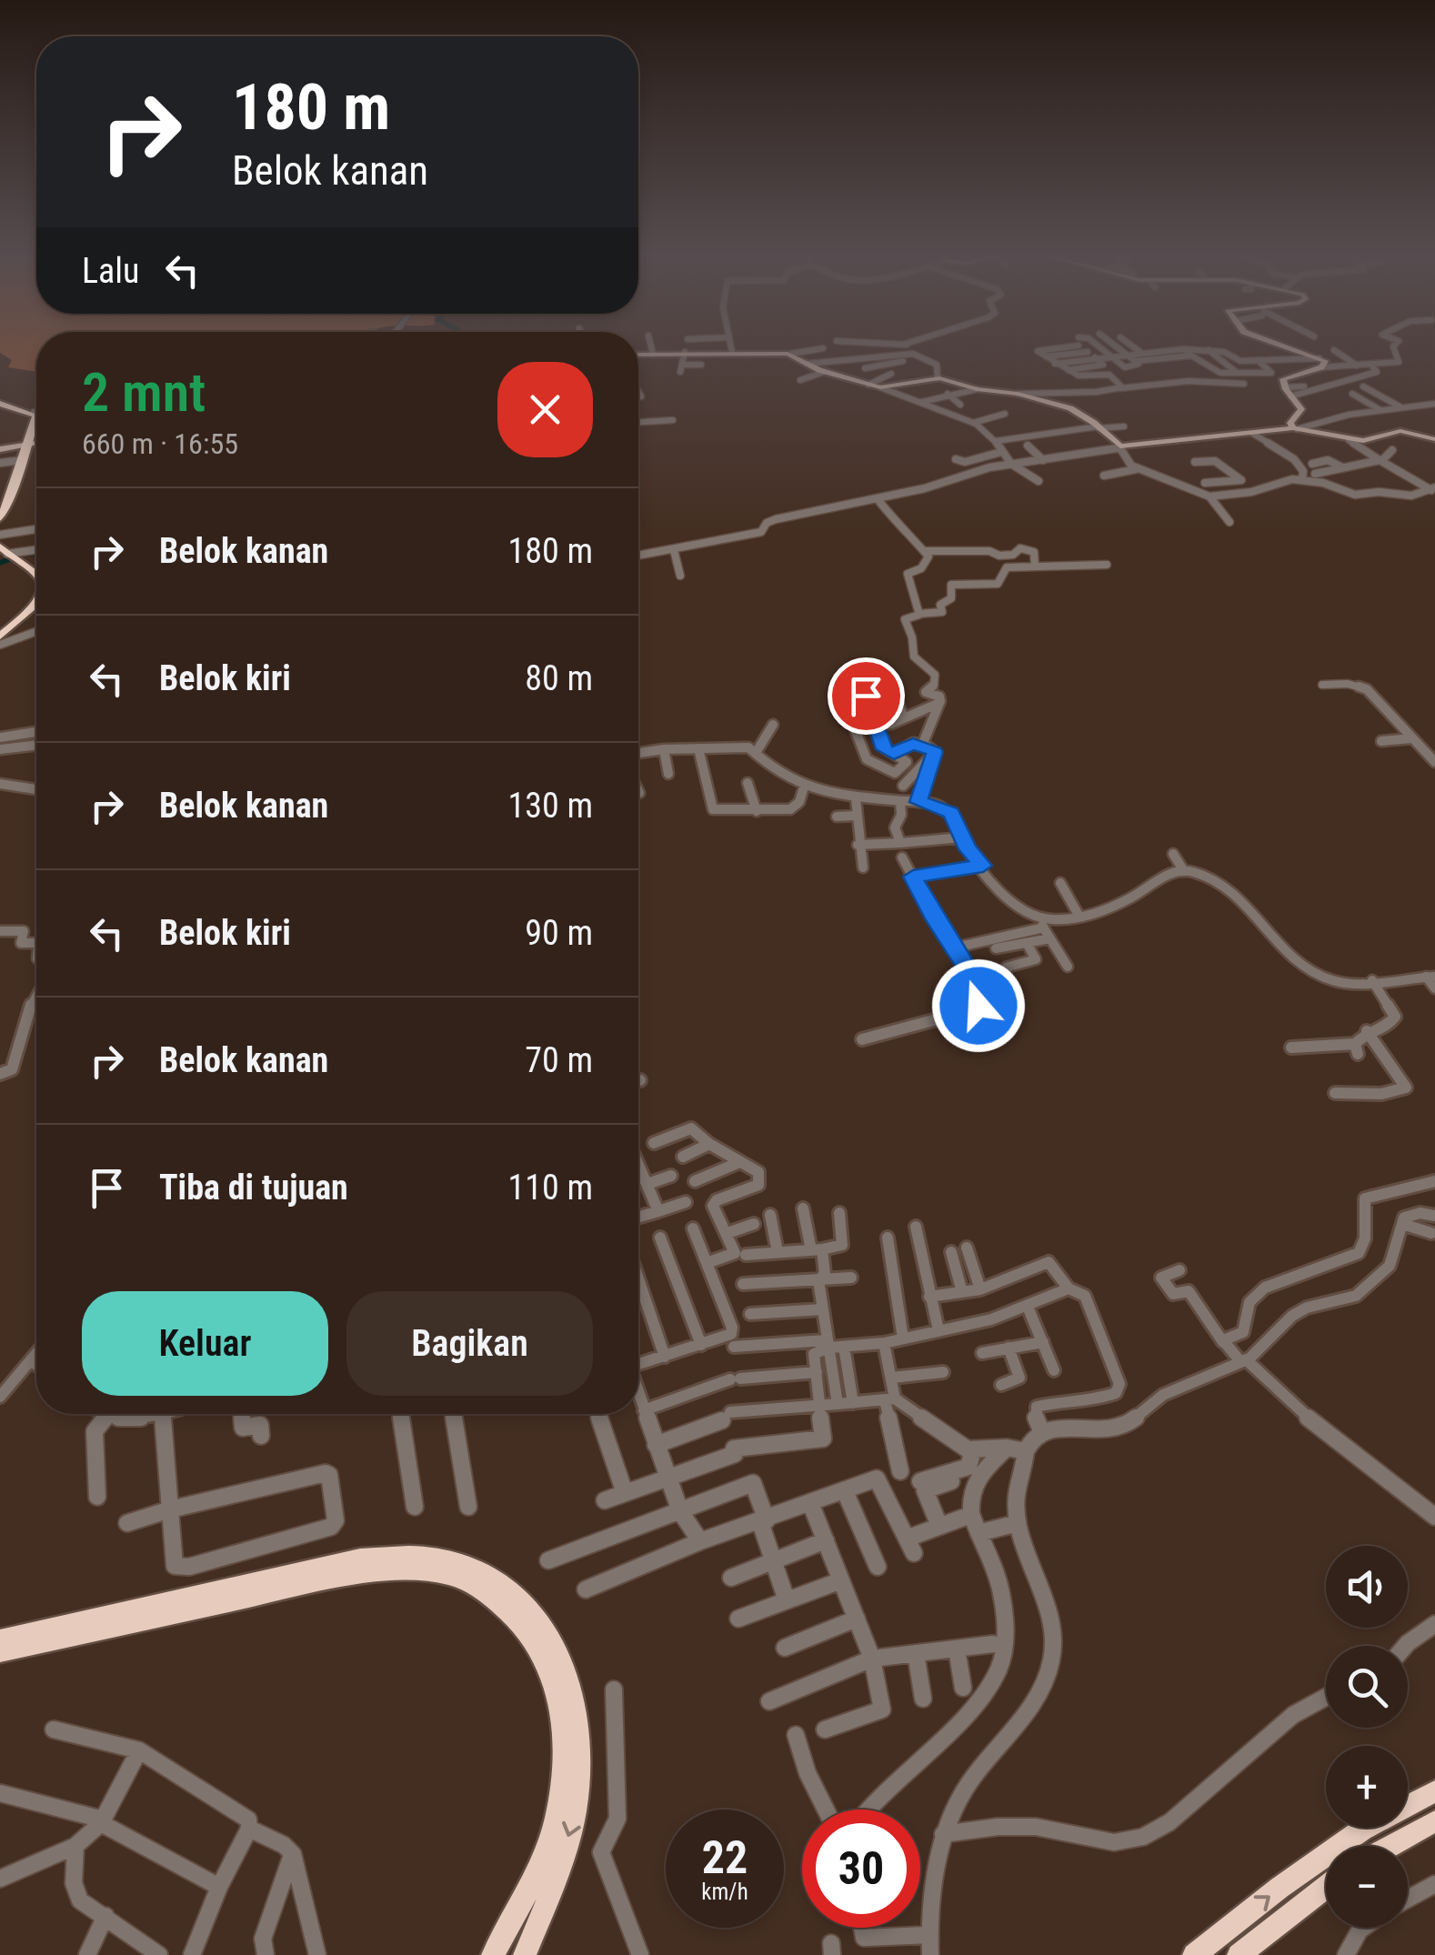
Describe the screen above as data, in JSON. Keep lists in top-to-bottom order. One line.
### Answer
{"page":{"turn":["180 m","Belok kanan"],"then":"Lalu","heading":["2 mnt","660 m · 16:55"],"list":[{"name":"Belok kanan","value":"180 m"},{"name":"Belok kiri","value":"80 m"},{"name":"Belok kanan","value":"130 m"},{"name":"Belok kiri","value":"90 m"},{"name":"Belok kanan","value":"70 m"},{"name":"Tiba di tujuan","value":"110 m"}],"buttons":["Keluar","Bagikan"],"map_buttons":["+","−"],"speed":"22 km/h","limit":"30"}}
